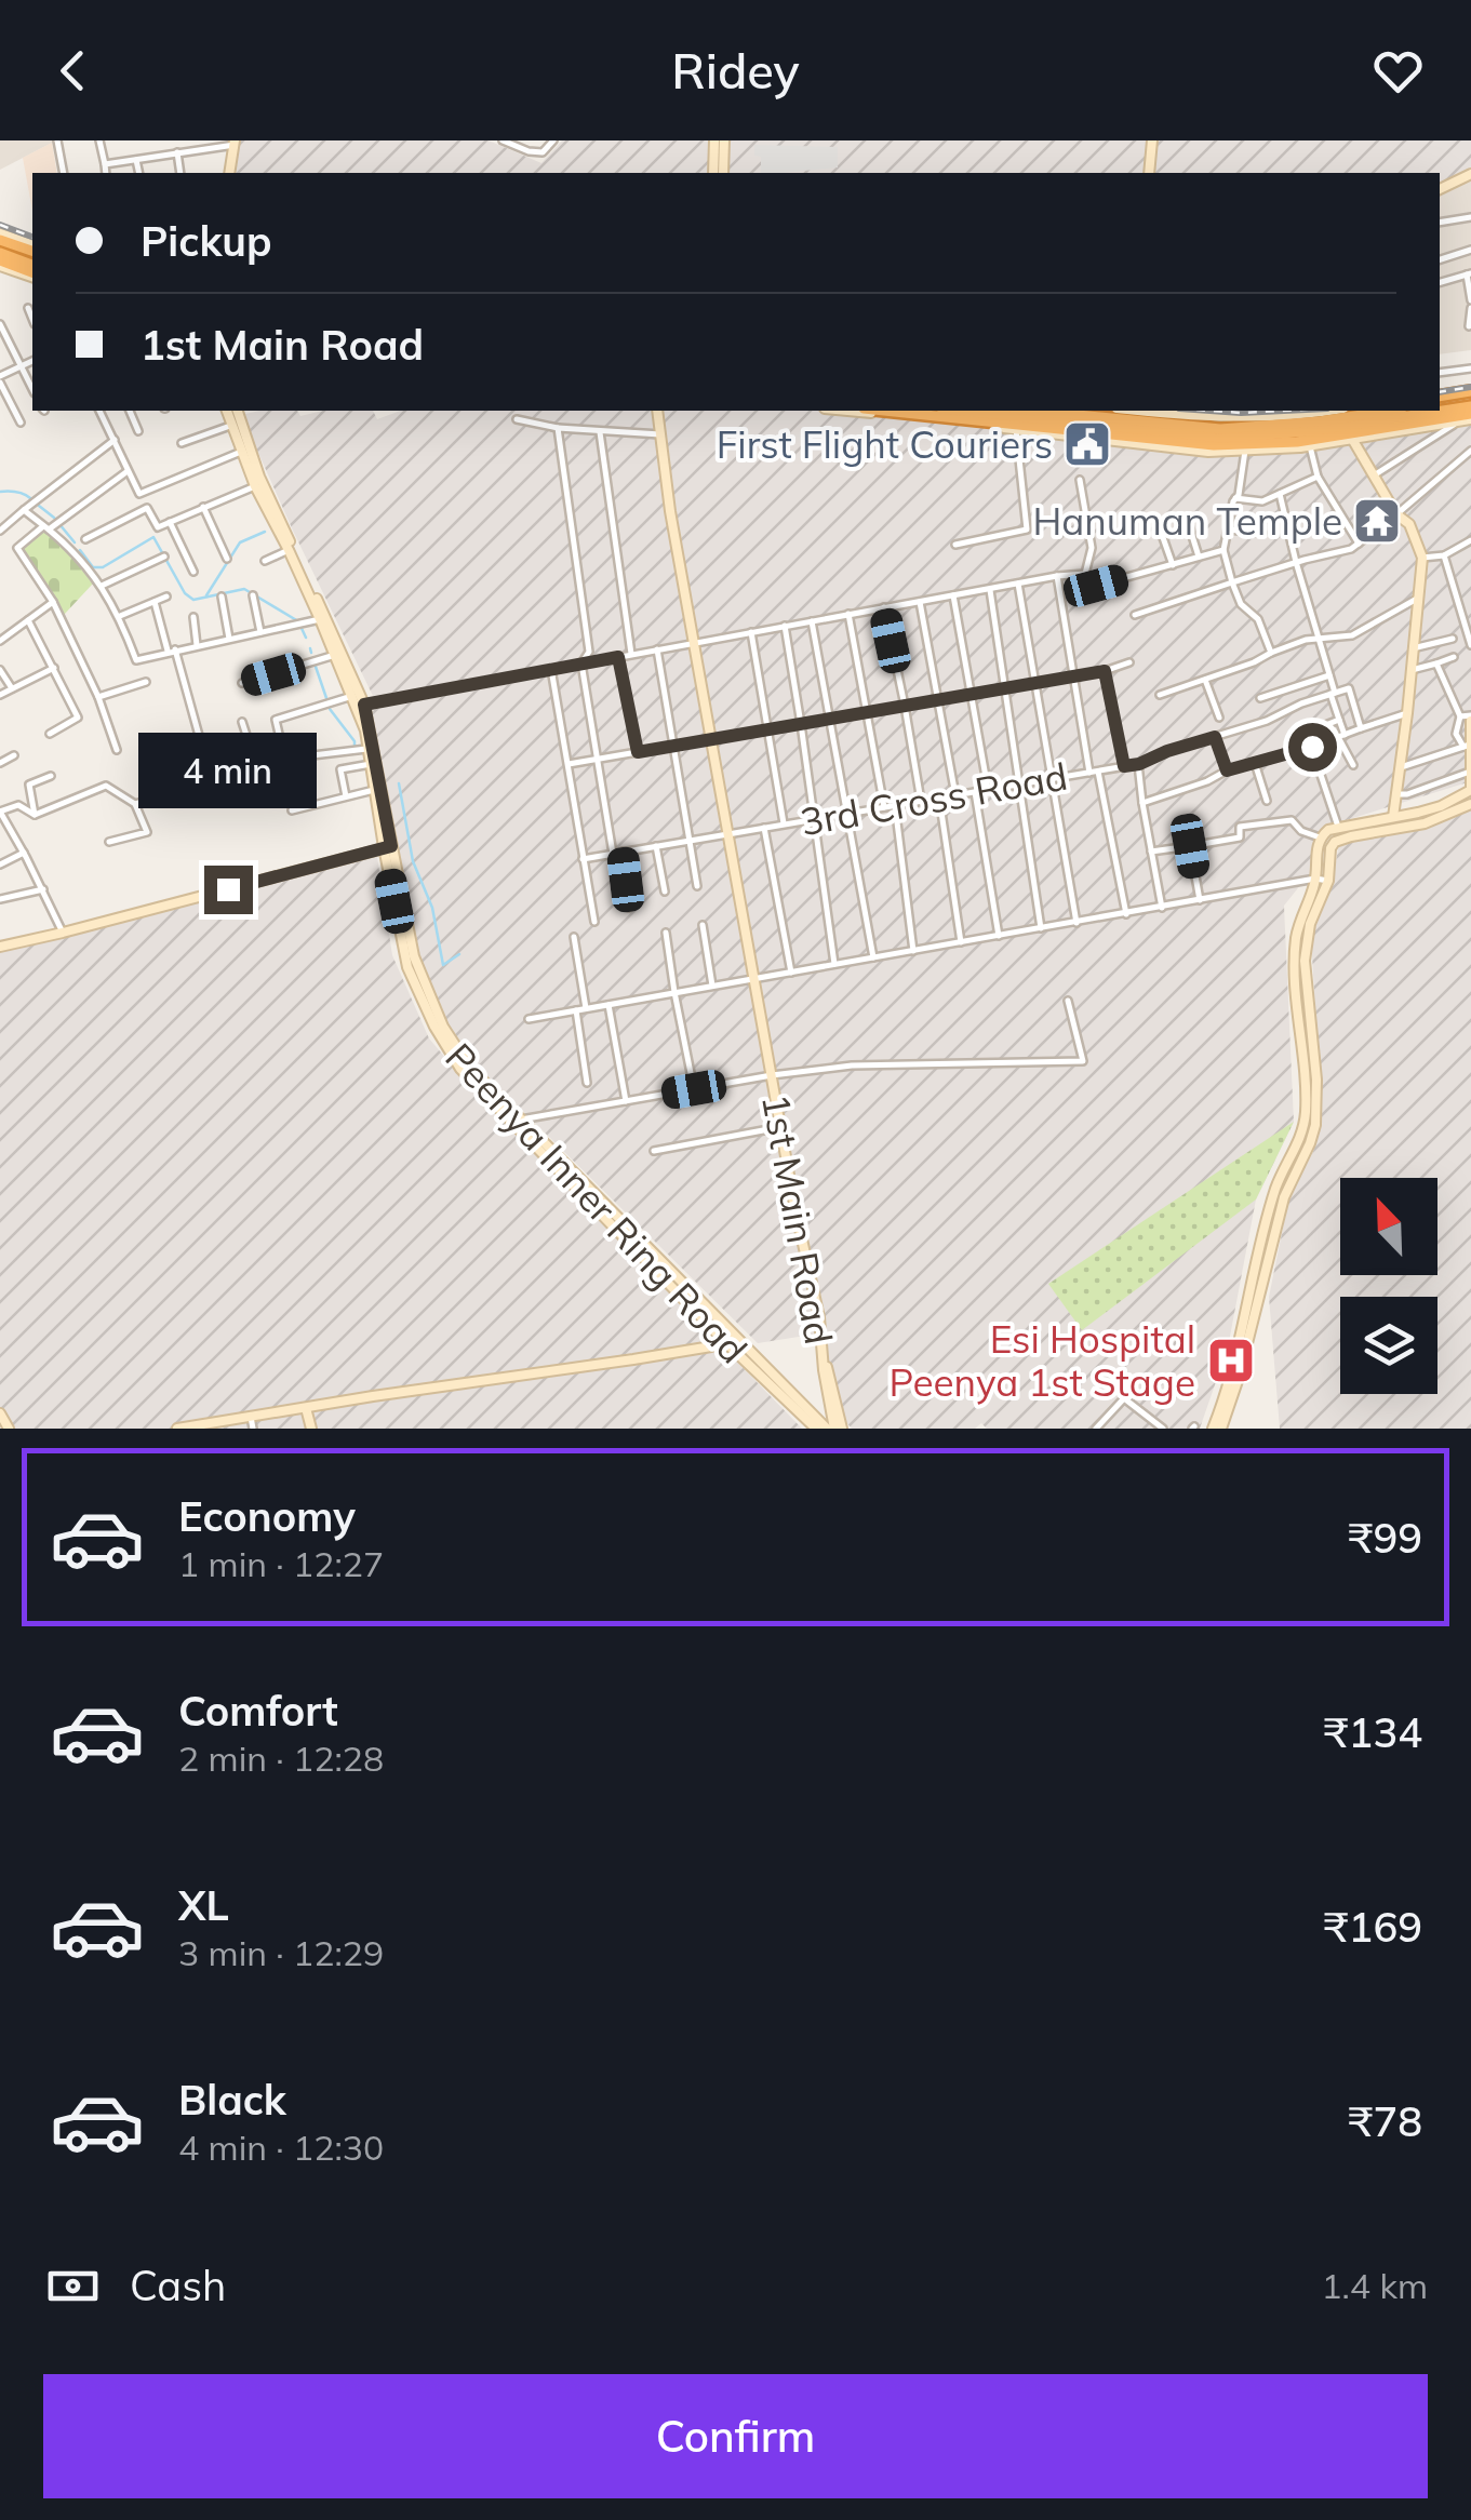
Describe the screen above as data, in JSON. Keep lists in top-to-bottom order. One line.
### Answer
{"streets":{"street":["3rd Cross Road","Peenya Inner Ring Road","1st Main Road"]},"crossings":[["3rd Cross Road","1st Main Road"],["Peenya Inner Ring Road","1st Main Road"]],"places":{"public building":["First Flight Couriers"],"temple":["Hanuman Temple"],"hospital":["Esi Hospital Peenya 1st Stage"]},"north":"top left","page":{"header":"Ridey","banner":["Pickup","1st Main Road"],"bubble":"4 min","list":[{"name":"Economy","note":"1 min · 12:27","value":"₹99"},{"name":"Comfort","note":"2 min · 12:28","value":"₹134"},{"name":"XL","note":"3 min · 12:29","value":"₹169"},{"name":"Black","note":"4 min · 12:30","value":"₹78"}],"pay":["Cash","1.4 km"],"buttons":"Confirm"}}
